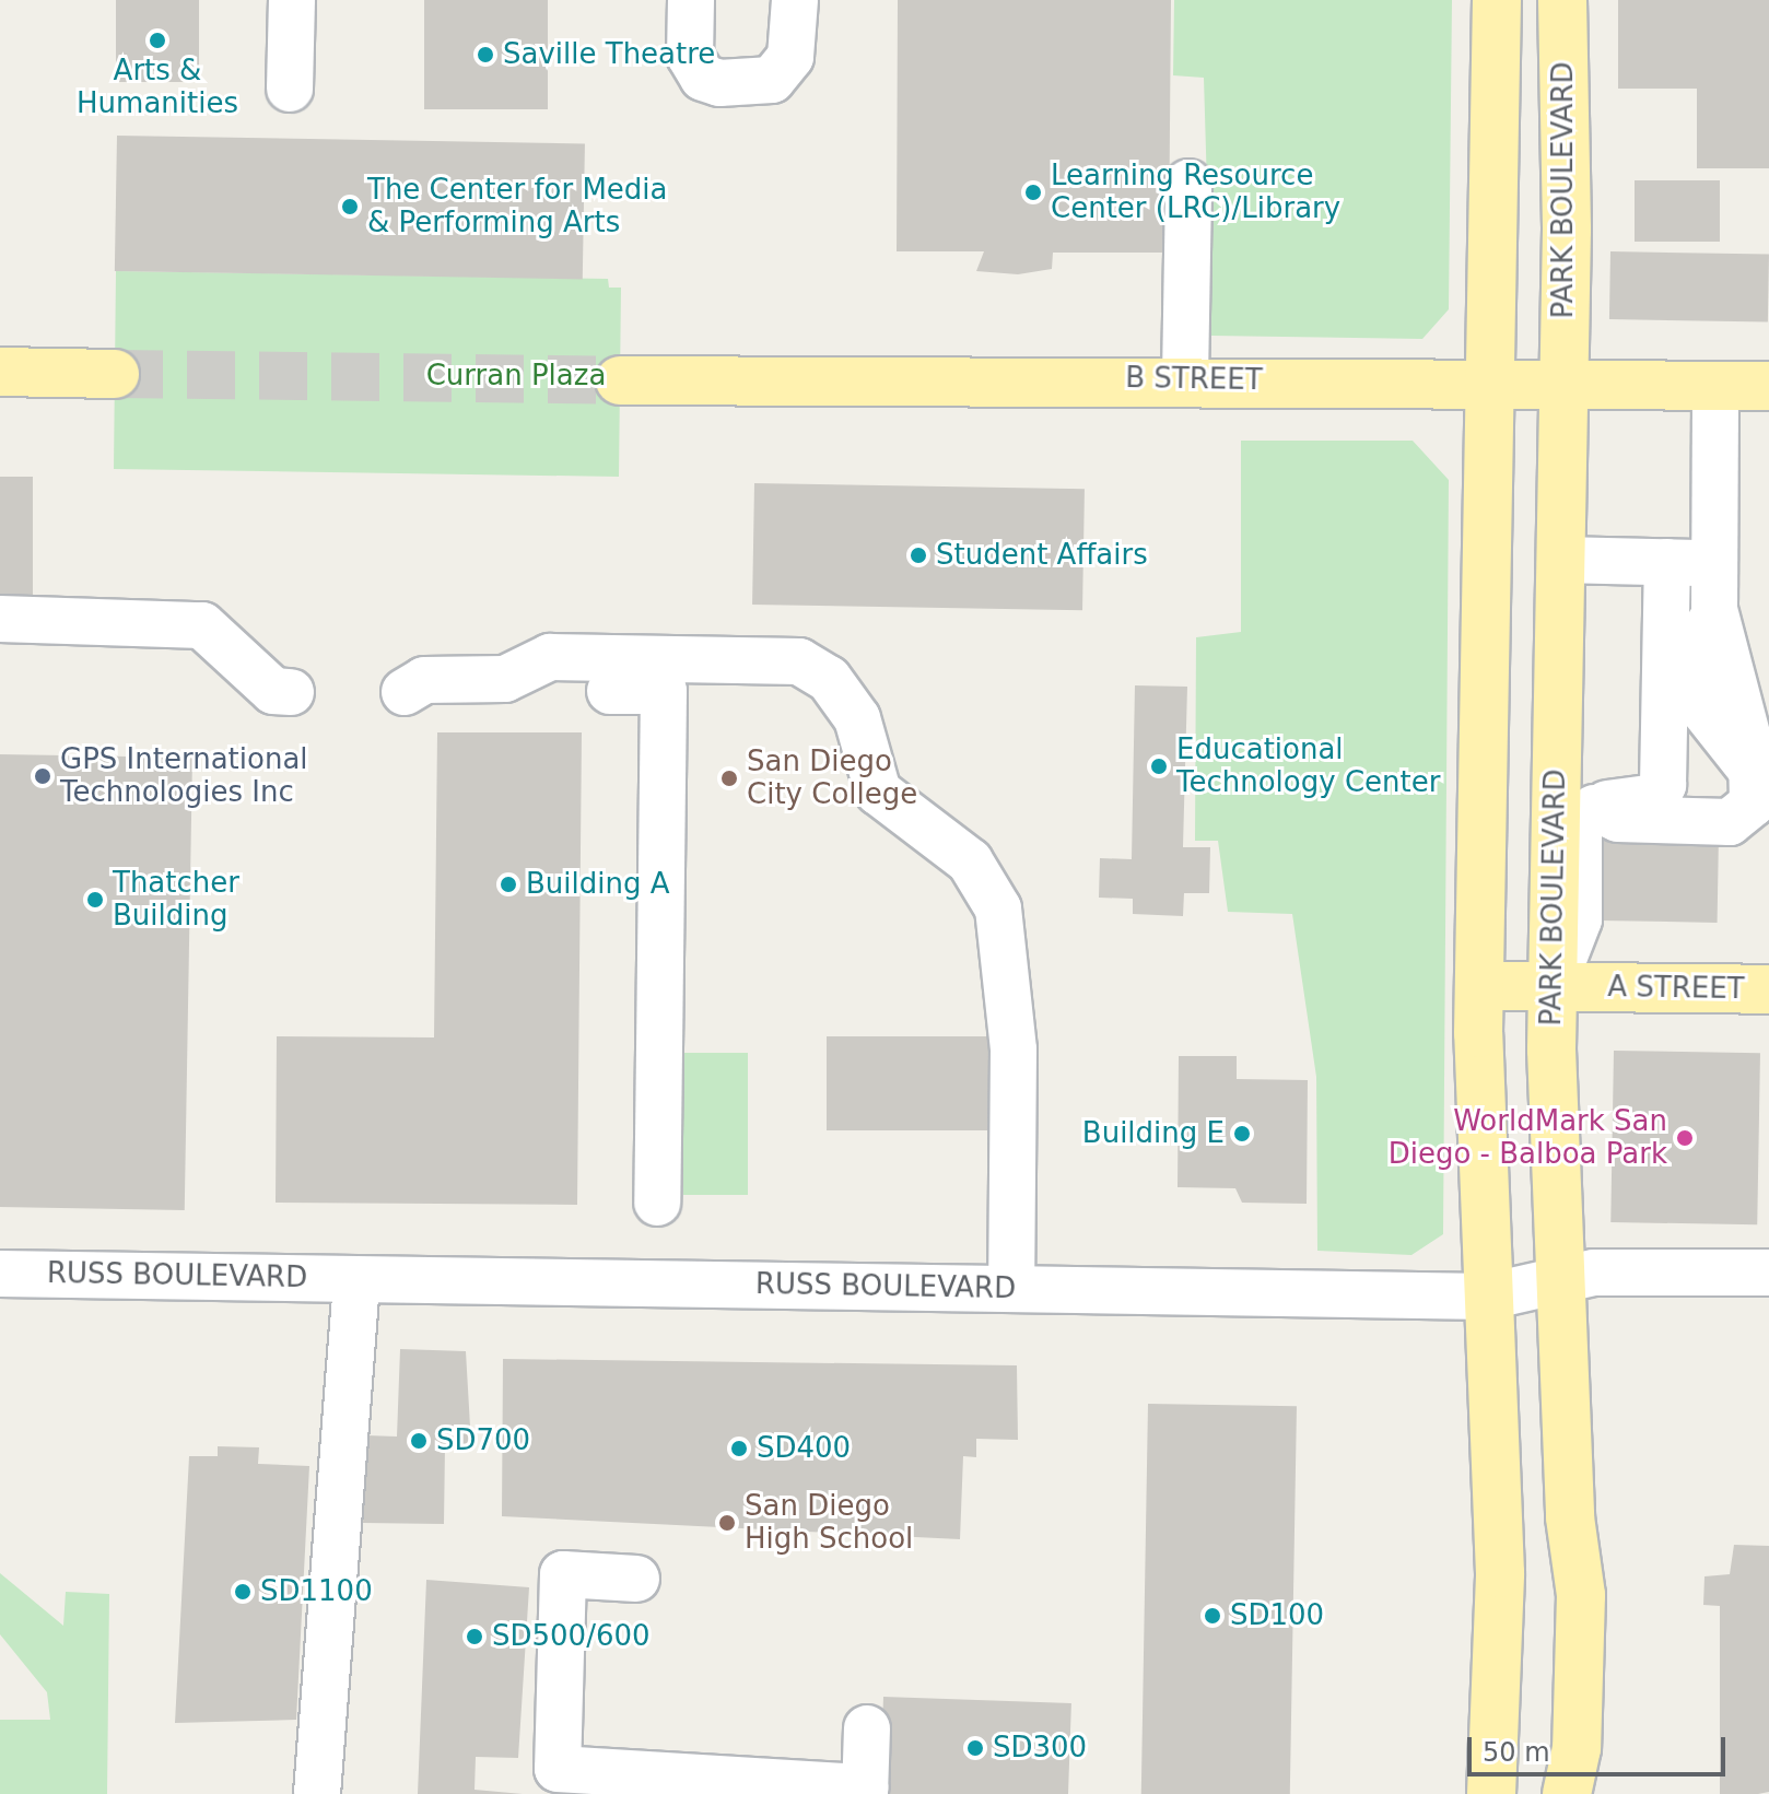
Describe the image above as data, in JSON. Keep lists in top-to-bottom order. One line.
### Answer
{"streets":{"main road":["PARK BOULEVARD","B STREET","A STREET"],"street":["RUSS BOULEVARD"]},"crossings":[["PARK BOULEVARD","B STREET"],["PARK BOULEVARD","A STREET"],["PARK BOULEVARD","RUSS BOULEVARD"]],"parks":["Curran Plaza"],"places":["Arts & Humanities","Saville Theatre","Learning Resource Center (LRC)/Library","The Center for Media & Performing Arts","Student Affairs","Educational Technology Center","GPS International Technologies Inc","San Diego City College","Building A","Thatcher Building","Building E","WorldMark San Diego - Balboa Park","SD700","SD400","San Diego High School","SD1100","SD100","SD500/600","SD300"],"scale_bar":"50 m"}
